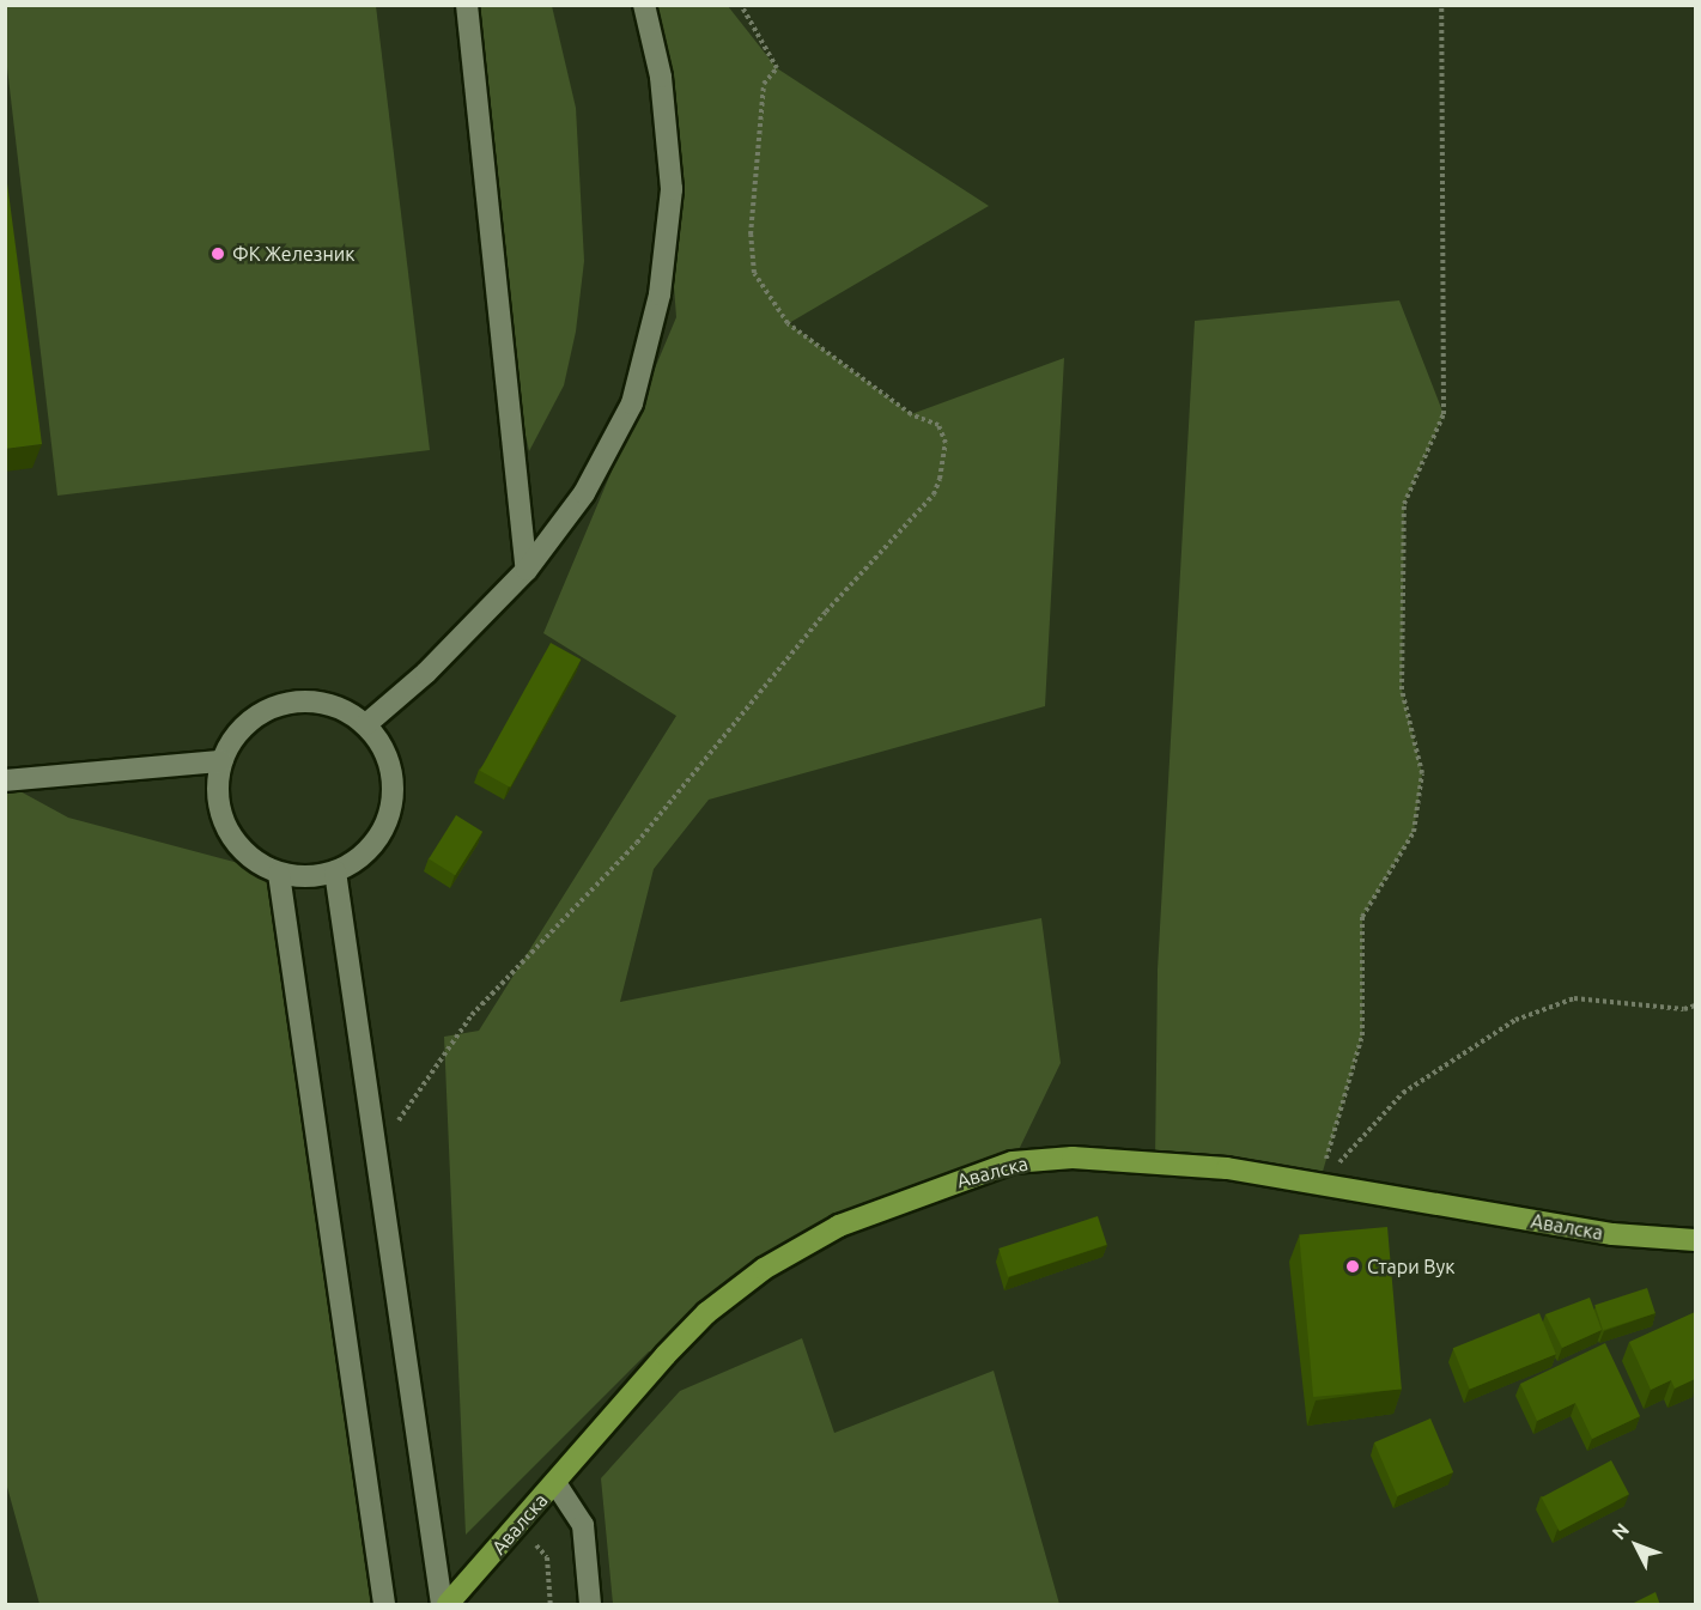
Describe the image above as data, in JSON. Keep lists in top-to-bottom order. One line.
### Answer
{"streets":{"main road":["Авалска"]},"places":["ФК Железник","Стари Вук"],"north":"top left"}
